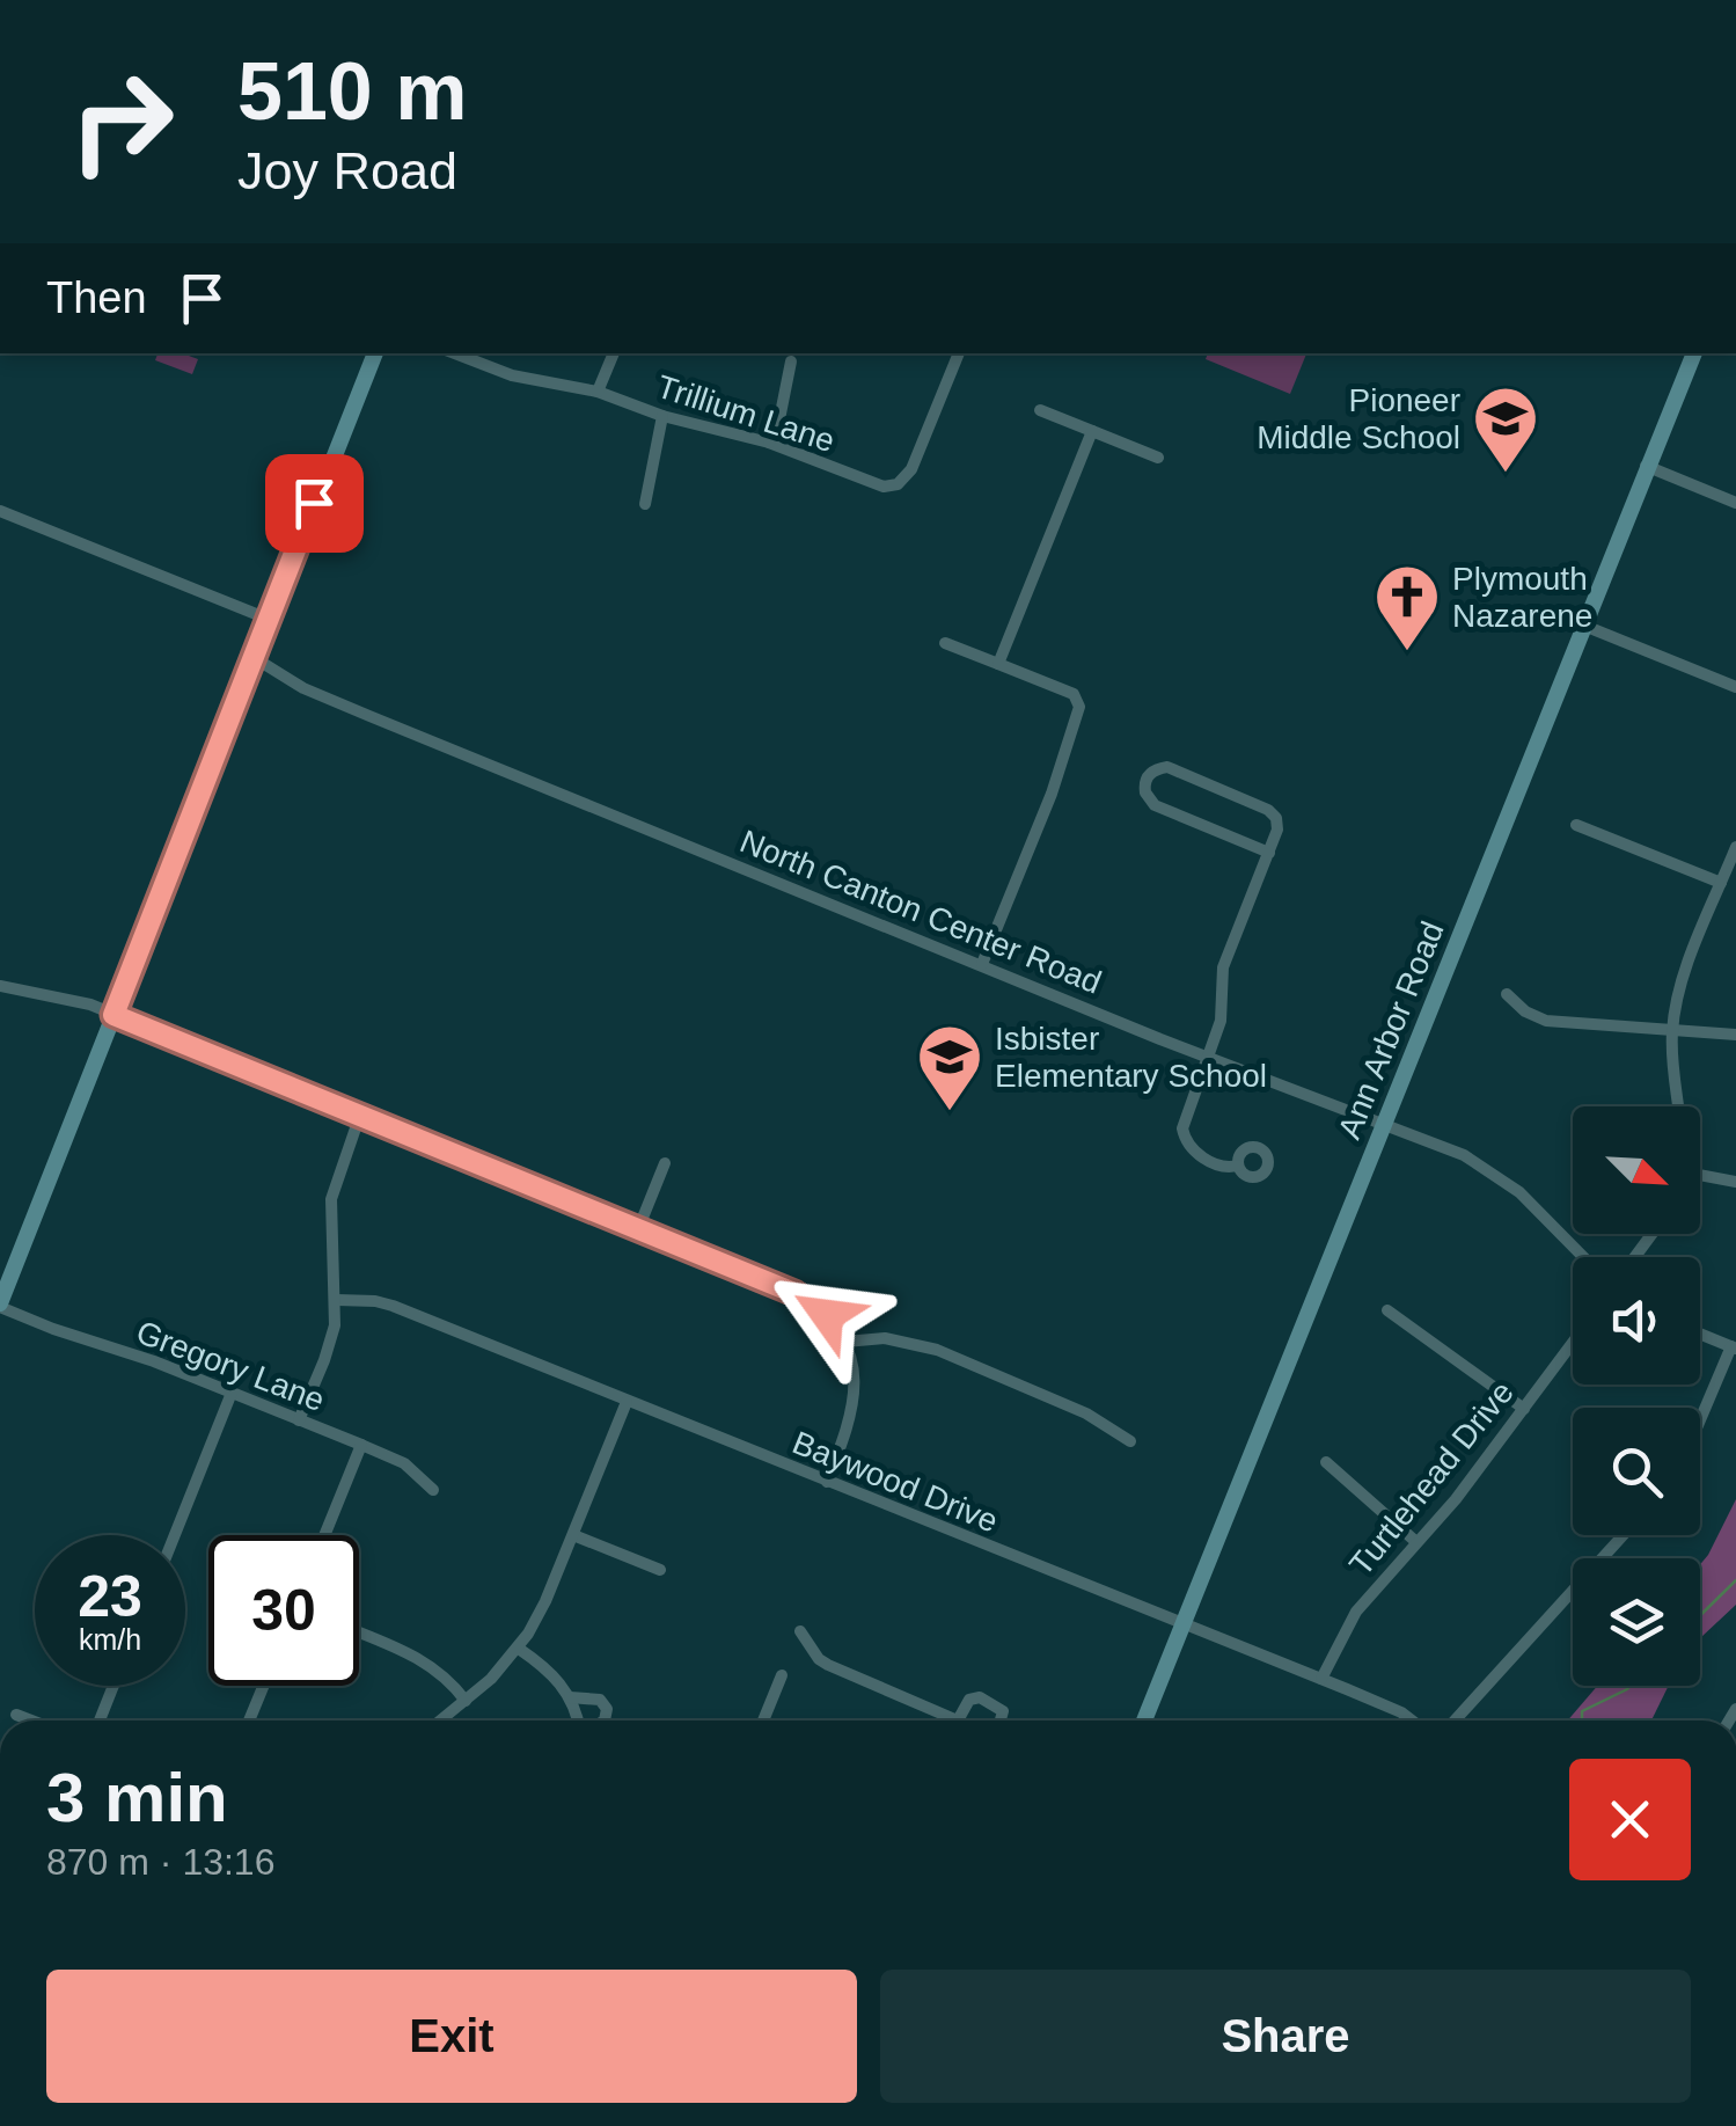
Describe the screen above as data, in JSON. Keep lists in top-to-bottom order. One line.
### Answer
{"streets":{"main road":["Ann Arbor Road"],"street":["Trillium Lane","North Canton Center Road","Gregory Lane","Turtlehead Drive","Baywood Drive"]},"crossings":[["North Canton Center Road","Ann Arbor Road"],["Ann Arbor Road","Baywood Drive"],["Turtlehead Drive","Baywood Drive"]],"places":{"school or university":["Pioneer Middle School","Isbister Elementary School"],"church":["Plymouth Nazarene"]},"north":"bottom right","page":{"turn":["510 m","Joy Road"],"then":"Then","speed":"23 km/h","limit":"30","heading":["3 min","870 m · 13:16"],"buttons":["Exit","Share"]}}
